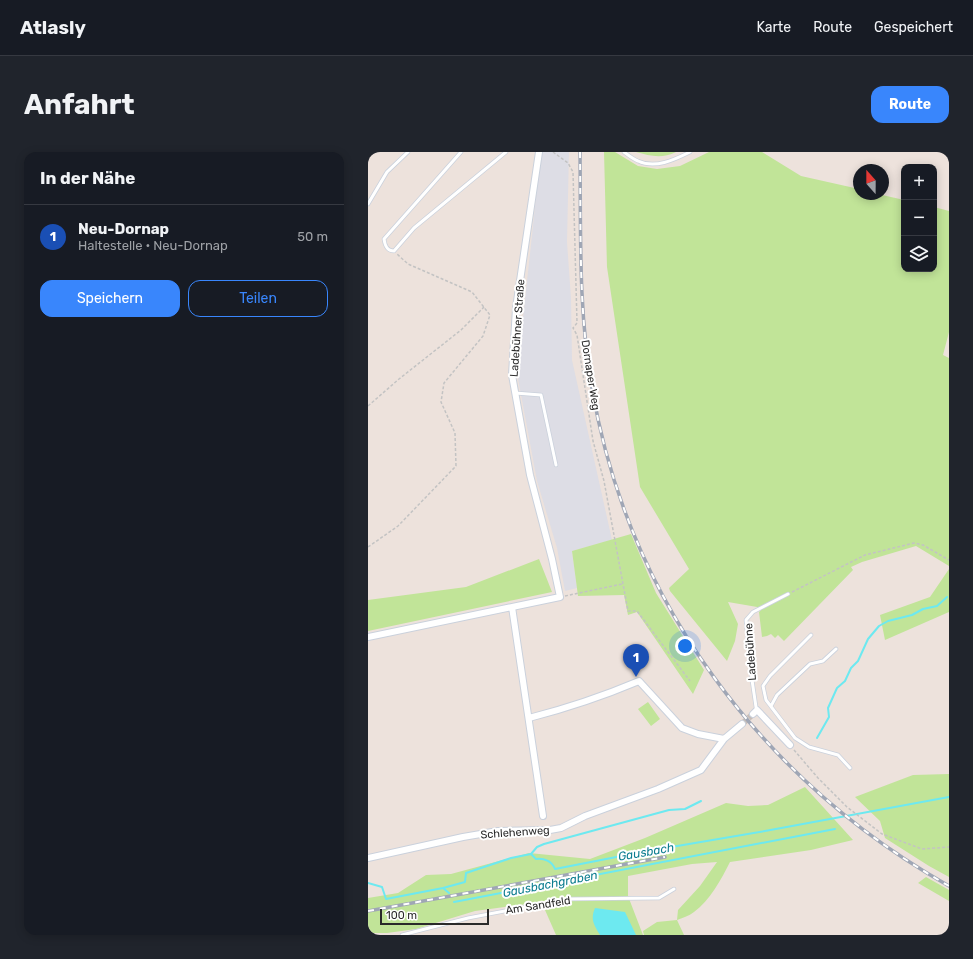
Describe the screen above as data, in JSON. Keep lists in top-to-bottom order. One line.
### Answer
{"streets":{"street":["Ladebühner Straße","Ladebühne","Schlehenweg"],"lane":["Am Sandfeld"],"path":["Dornaper Weg"]},"water":["Gausbach","Gausbachgraben"],"scale_bar":"100 m","north":"top","page":{"header":"Atlasly","nav":["Karte","Route","Gespeichert"],"buttons":["Route",["Speichern","Teilen"]],"title":"Anfahrt","heading":"In der Nähe","map_buttons":["+","−"],"list":[{"mark":"1","name":"Neu-Dornap","note":"Haltestelle · Neu-Dornap","value":"50 m"}],"pins":"1","scale":"100 m"}}
